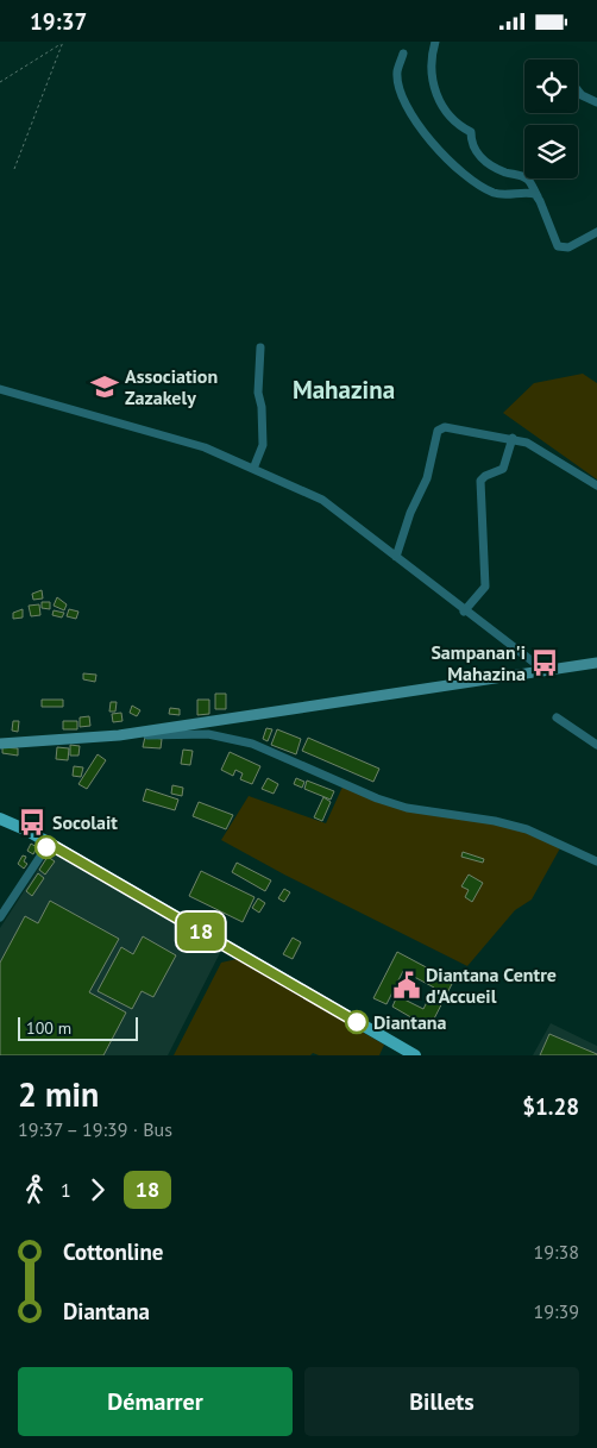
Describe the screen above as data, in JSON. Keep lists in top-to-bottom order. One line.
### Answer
{"districts":["Mahazina"],"places":{"school or university":["Association Zazakely"],"bus stop":["Sampanan'i Mahazina","Socolait"],"public building":["Diantana Centre d'Accueil"],"other":["Diantana"]},"lines":["bus line 18"],"scale_bar":"100 m","page":{"status":"19:37","on_map":"18","scale":"100 m","heading":["2 min","19:37 – 19:39 · Bus","$1.28"],"legs":["1","18"],"list":[{"name":"Cottonline","value":"19:38"},{"name":"Diantana","value":"19:39"}],"buttons":["Démarrer","Billets"]}}
